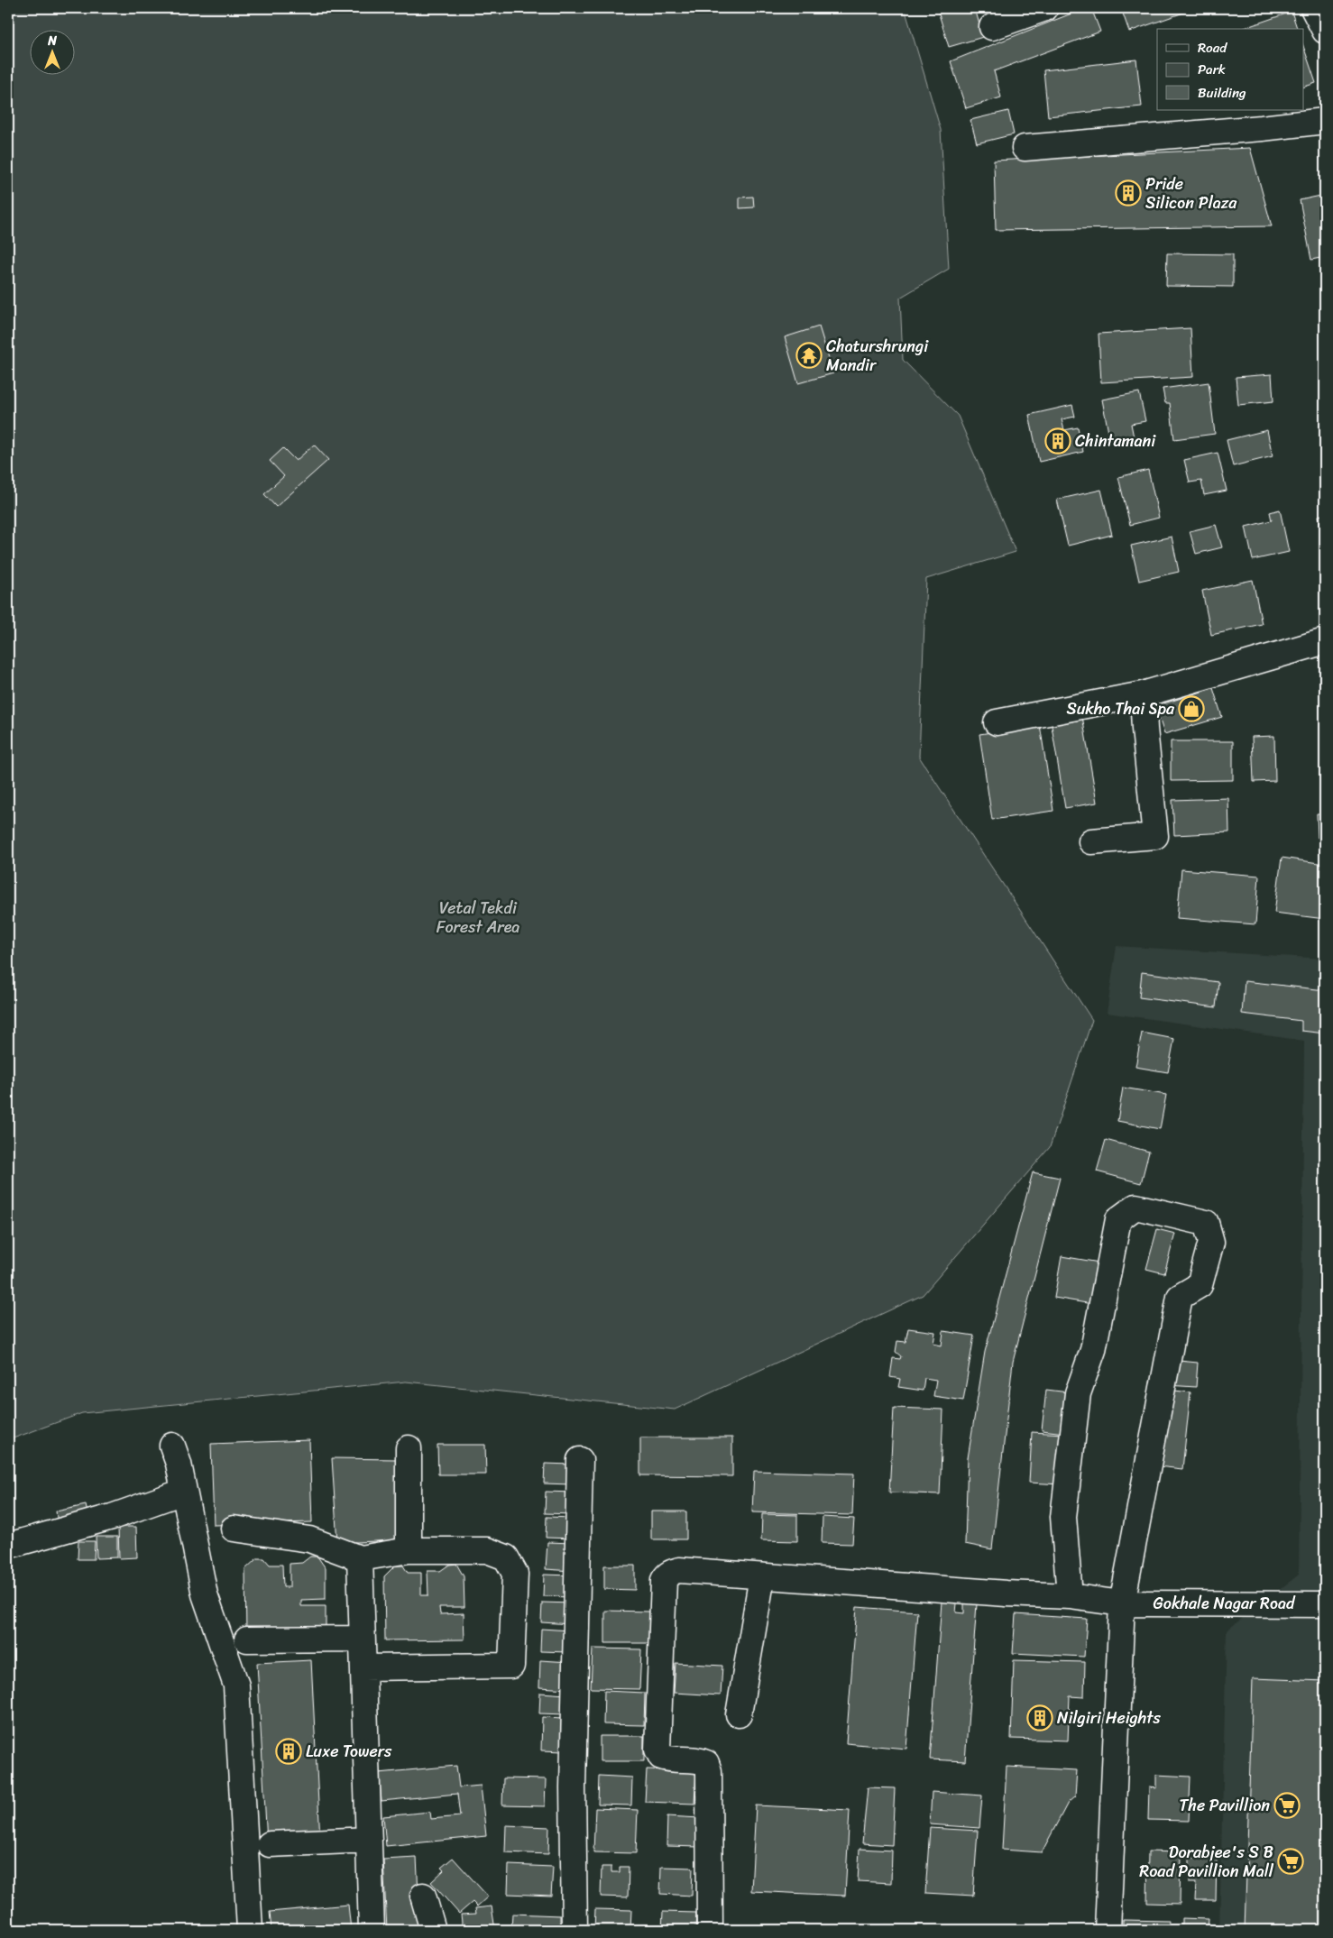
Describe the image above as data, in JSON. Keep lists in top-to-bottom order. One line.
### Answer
{"streets":{"street":["Gokhale Nagar Road"]},"parks":["Vetal Tekdi Forest Area"],"places":{"building":["Pride Silicon Plaza","Chintamani","Nilgiri Heights","Luxe Towers"],"temple":["Chaturshrungi Mandir"],"shop":["Sukho Thai Spa"],"supermarket":["The Pavillion","Dorabjee's S B Road Pavillion Mall"]},"legend":["Road","Park","Building"],"north":"top"}
